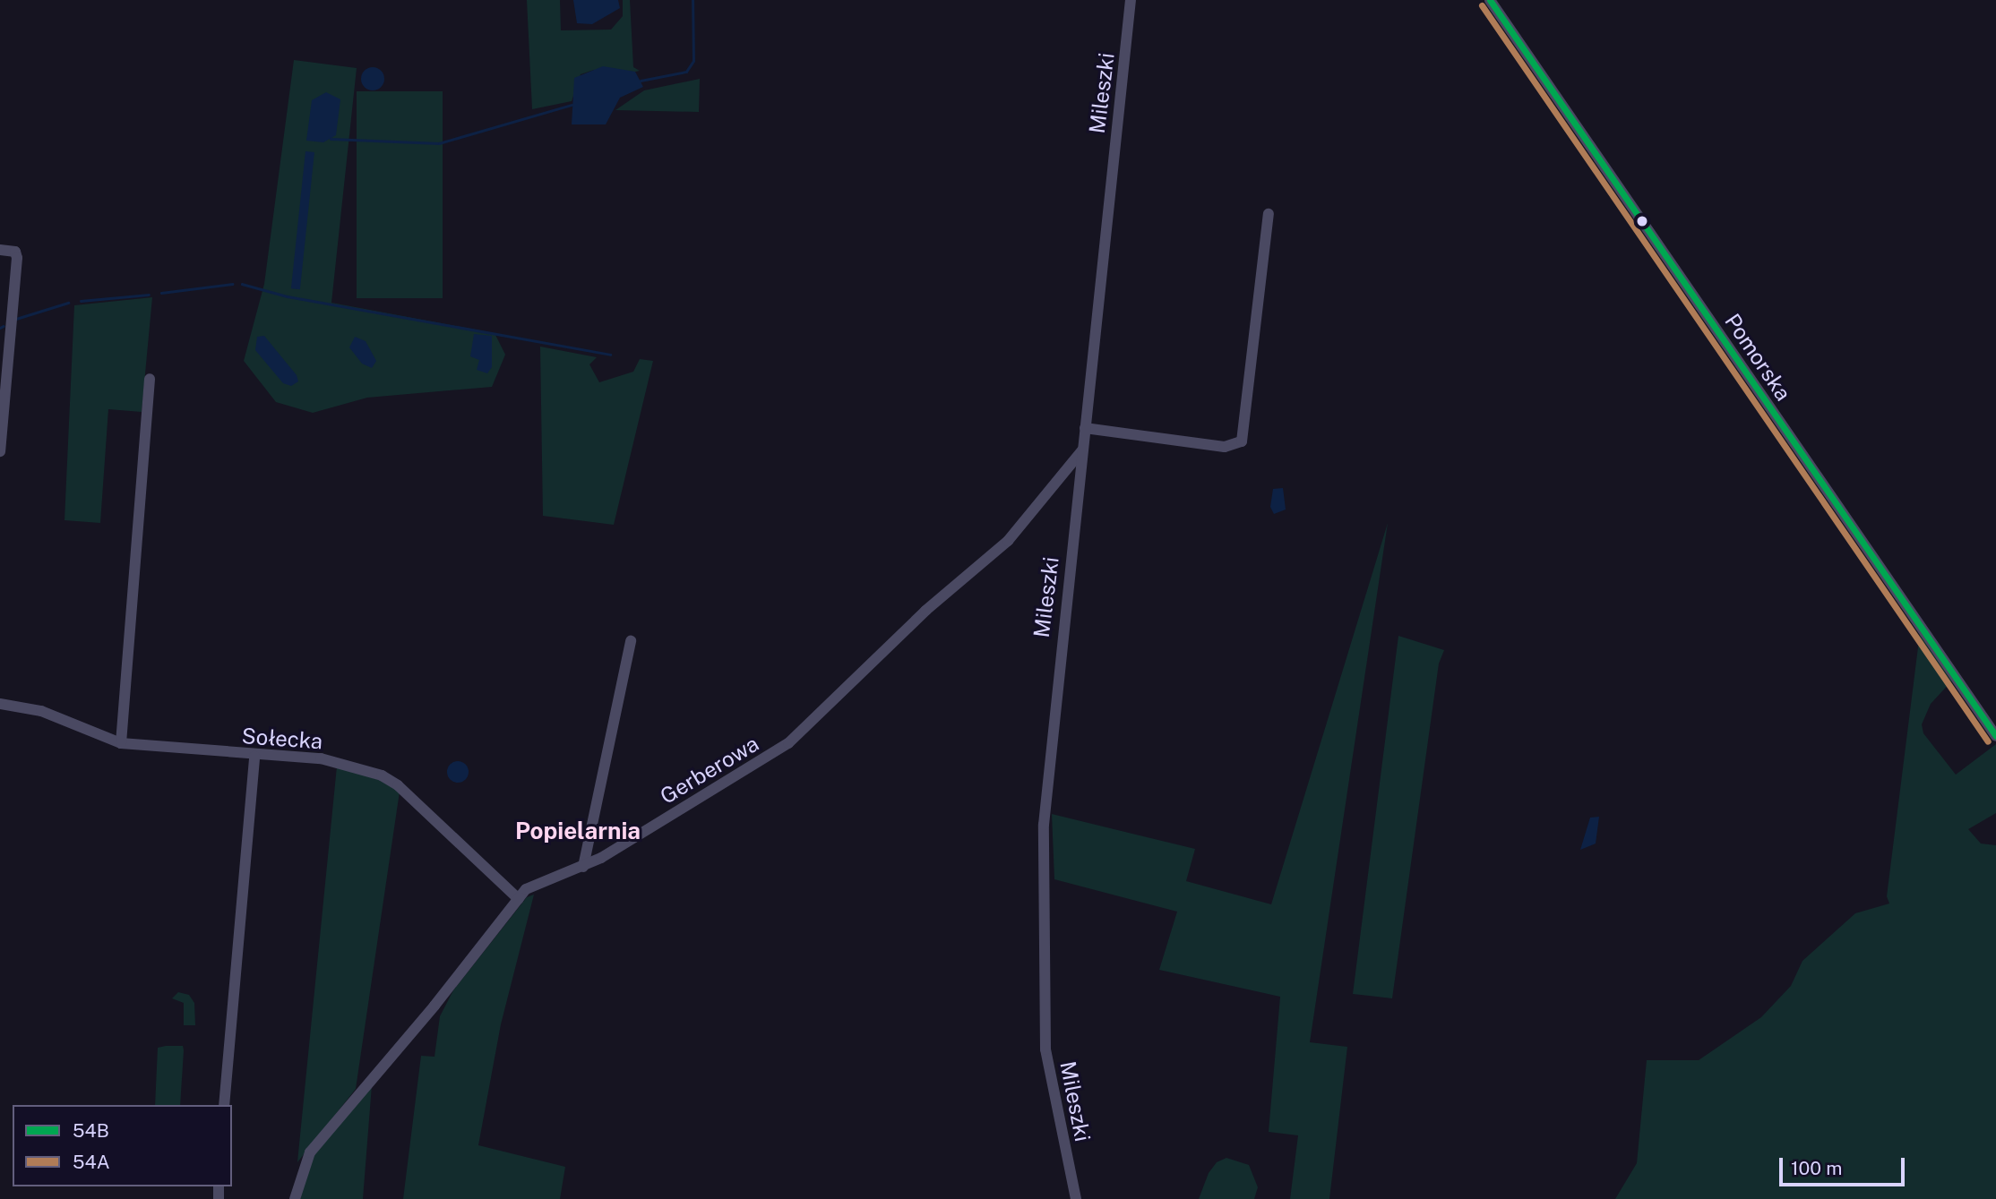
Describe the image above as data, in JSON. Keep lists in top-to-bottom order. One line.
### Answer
{"streets":{"street":["Mileszki","Pomorska","Sołecka","Gerberowa"]},"crossings":[["Mileszki","Gerberowa"],["Sołecka","Gerberowa"]],"districts":["Popielarnia"],"lines":["transit line 54B","transit line 54A"],"legend":["54B","54A"],"scale_bar":"100 m"}
